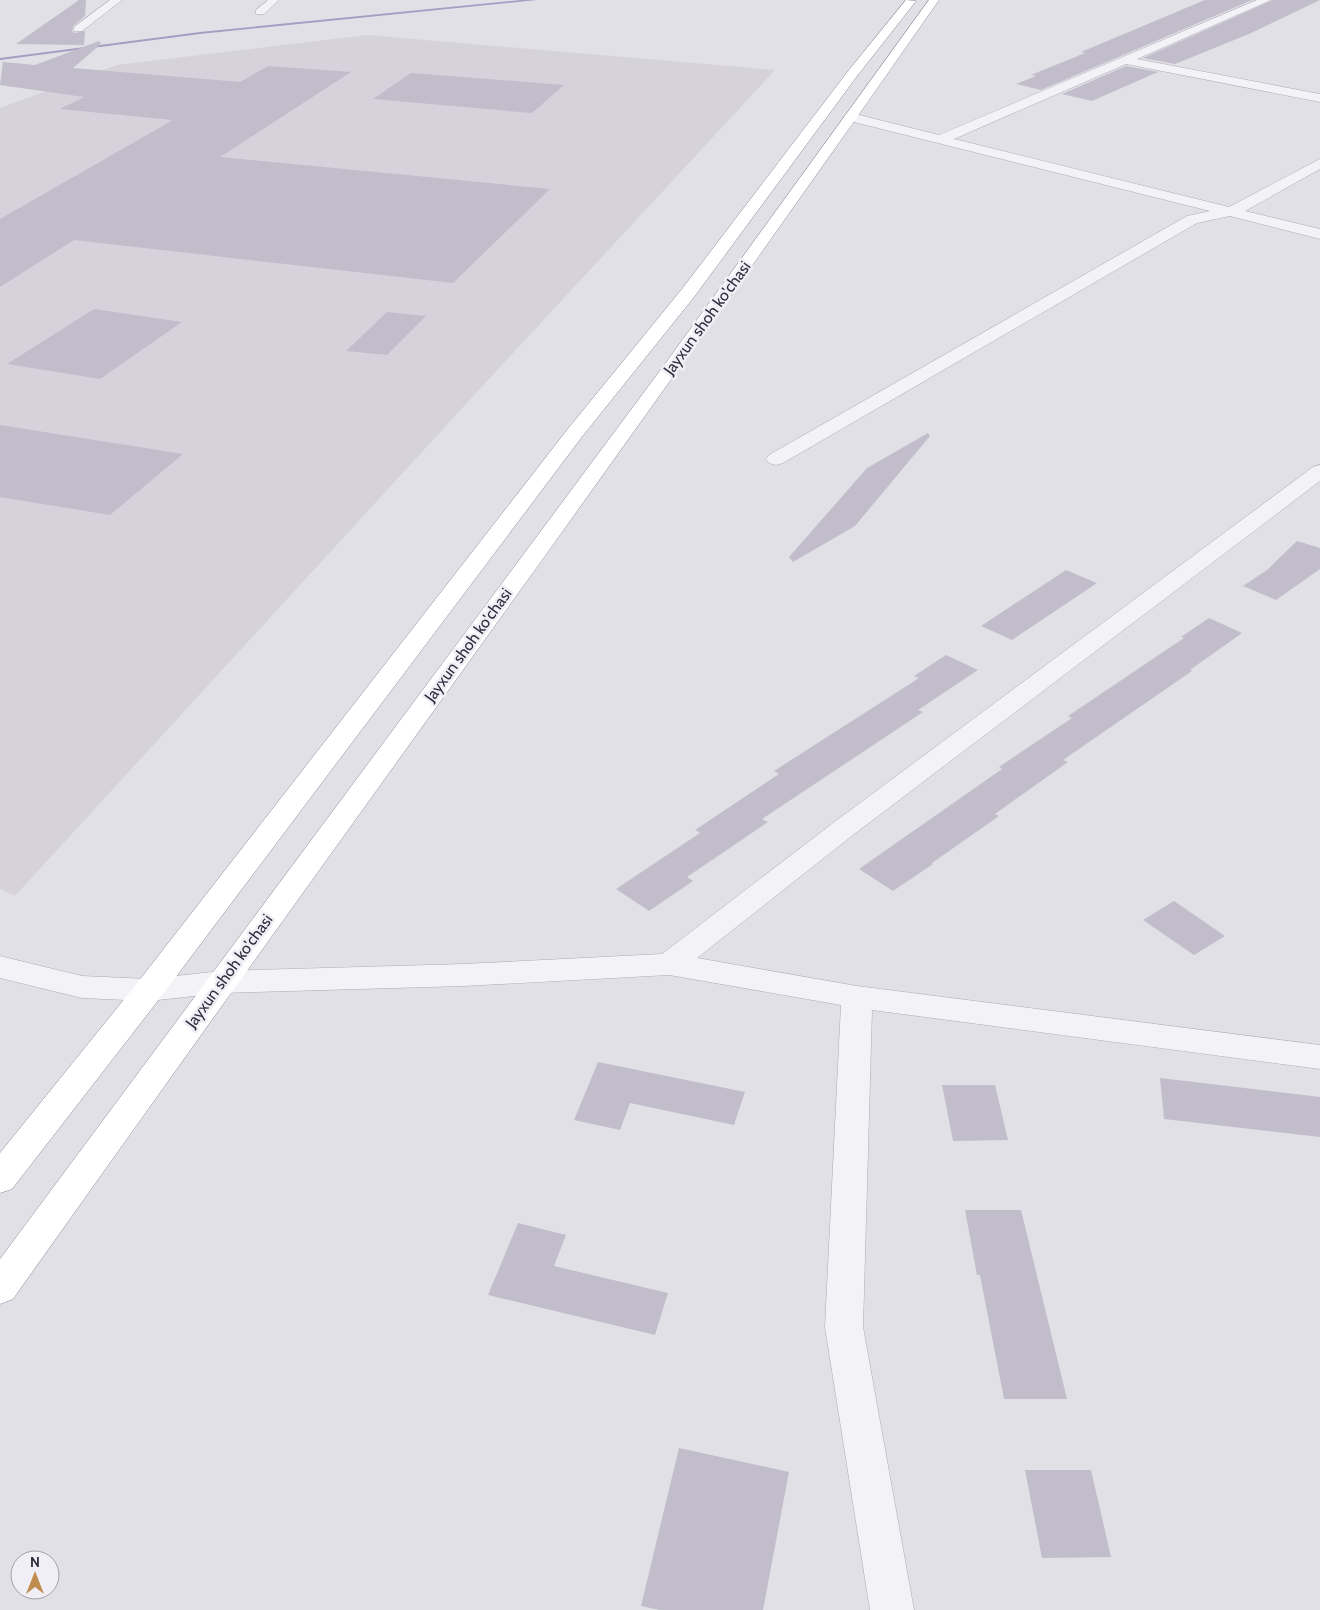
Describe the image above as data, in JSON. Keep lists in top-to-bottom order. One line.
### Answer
{"streets":{"highway":["Jayxun shoh ko'chasi"]},"north":"top"}
